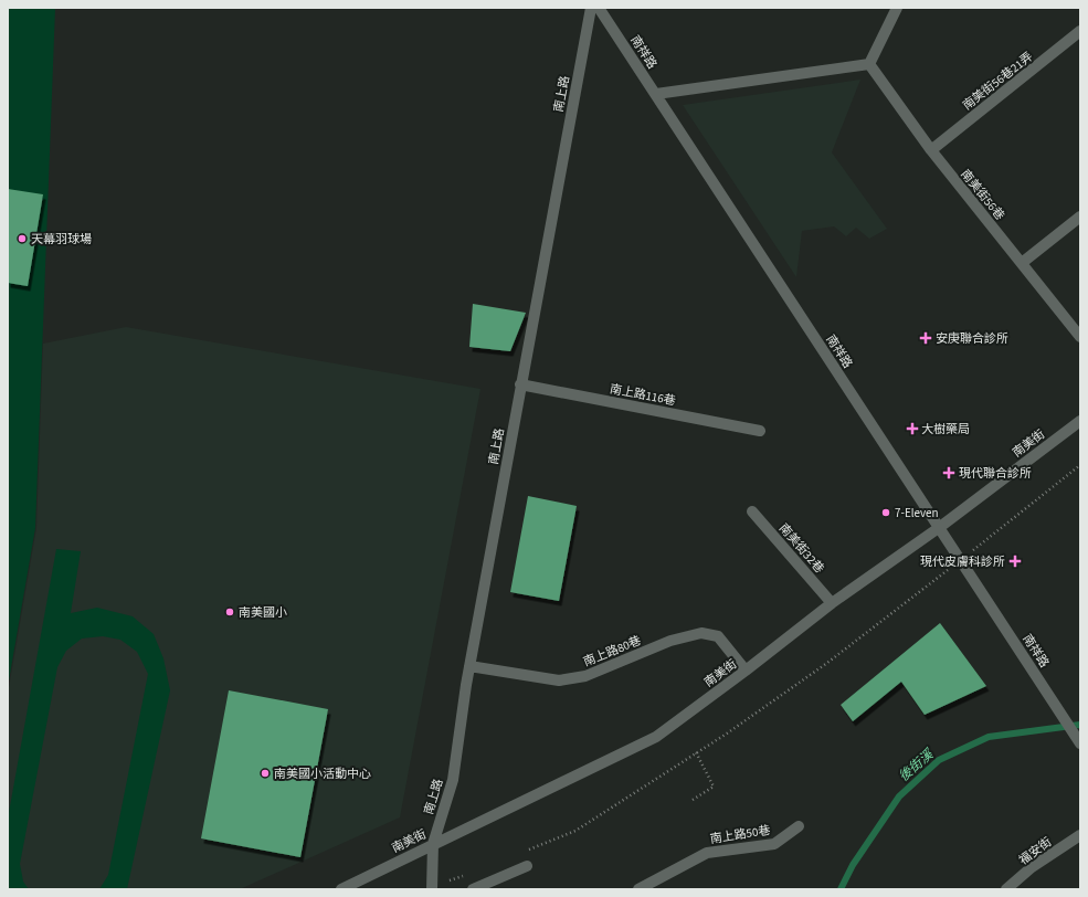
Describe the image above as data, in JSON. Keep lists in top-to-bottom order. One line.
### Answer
{"streets":{"street":["南祥路","南美街56巷21弄","南上路","南美街56巷","南上路116巷","南美街","南美街32巷","南上路80巷","南上路50巷","福安街"]},"crossings":[["南祥路","南美街"],["南美街56巷21弄","南美街56巷"],["南上路","南上路116巷"],["南上路","南美街"],["南上路","南上路80巷"],["南美街","南美街32巷"],["南美街","南上路80巷"]],"water":["後街溪"],"places":{"other":["天幕羽球場","7-Eleven","南美國小","南美國小活動中心"],"health":["安庚聯合診所","大樹藥局","現代聯合診所","現代皮膚科診所"]}}
